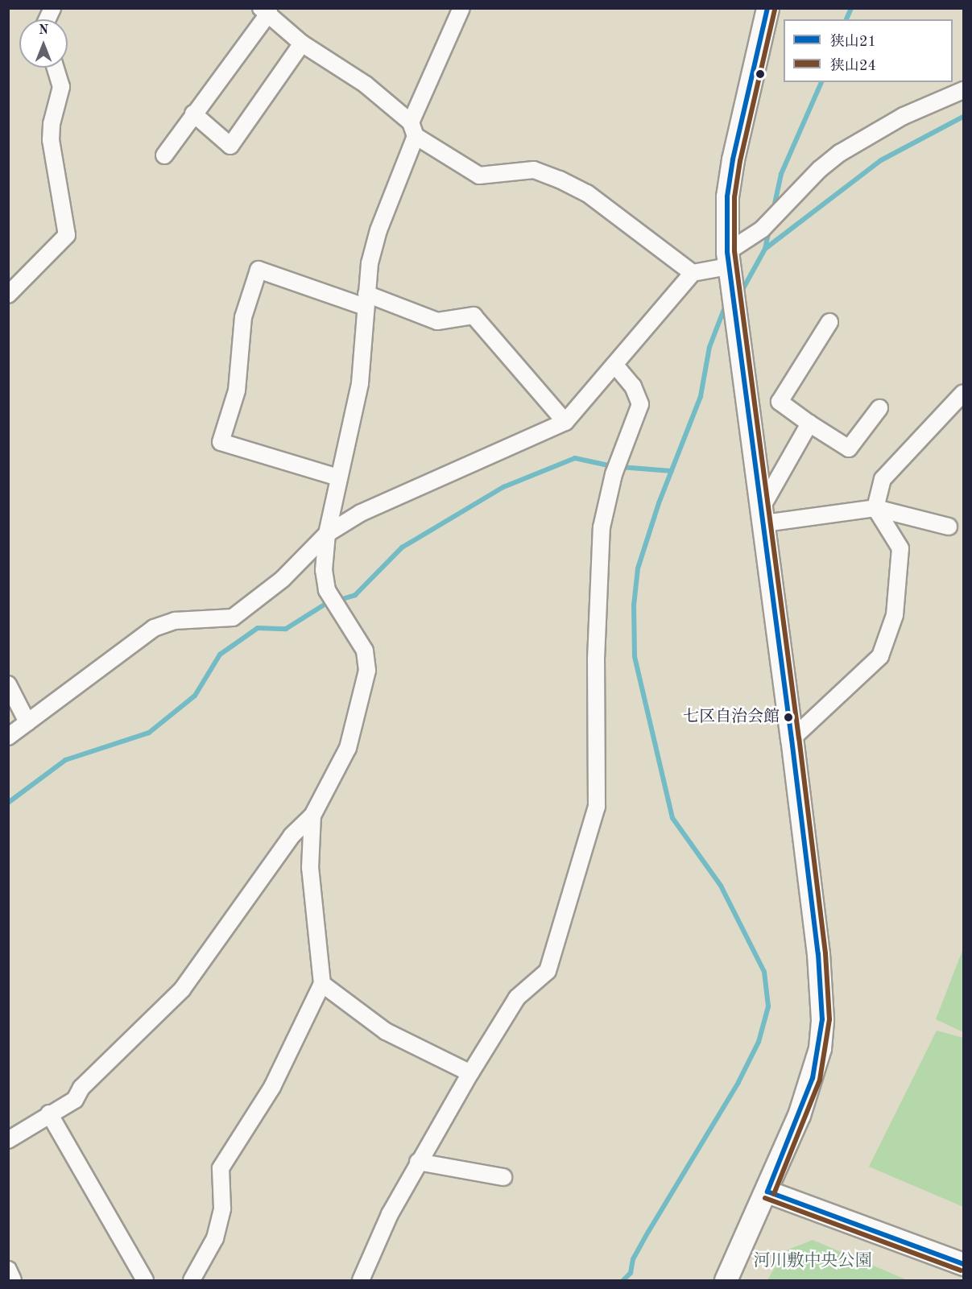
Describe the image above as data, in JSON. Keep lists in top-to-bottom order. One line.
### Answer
{"parks":["河川敷中央公園"],"places":["七区自治会館"],"lines":["transit line 狭山21","transit line 狭山24"],"legend":["狭山21","狭山24"],"north":"top"}
